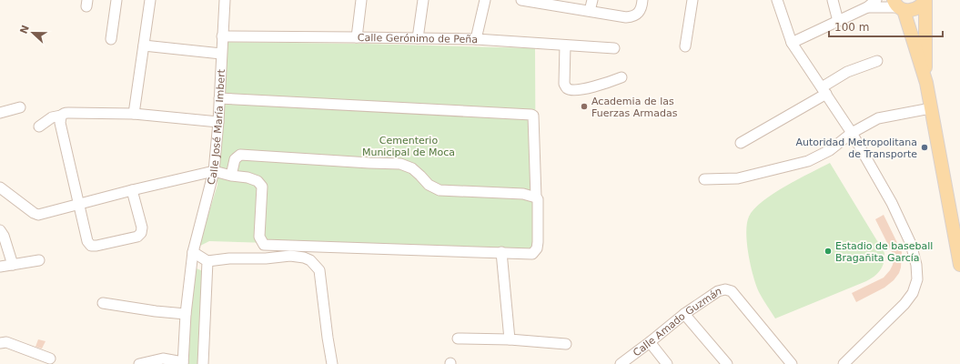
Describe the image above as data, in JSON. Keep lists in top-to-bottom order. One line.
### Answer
{"streets":{"street":["Calle Gerónimo de Peña","Calle José María Imbert","Calle Amado Guzmán"]},"crossings":[["Calle Gerónimo de Peña","Calle José María Imbert"]],"parks":["Cementerio Municipal de Moca"],"places":["Academia de las Fuerzas Armadas","Autoridad Metropolitana de Transporte","Estadio de baseball Bragañita García"],"scale_bar":"100 m","north":"left"}
